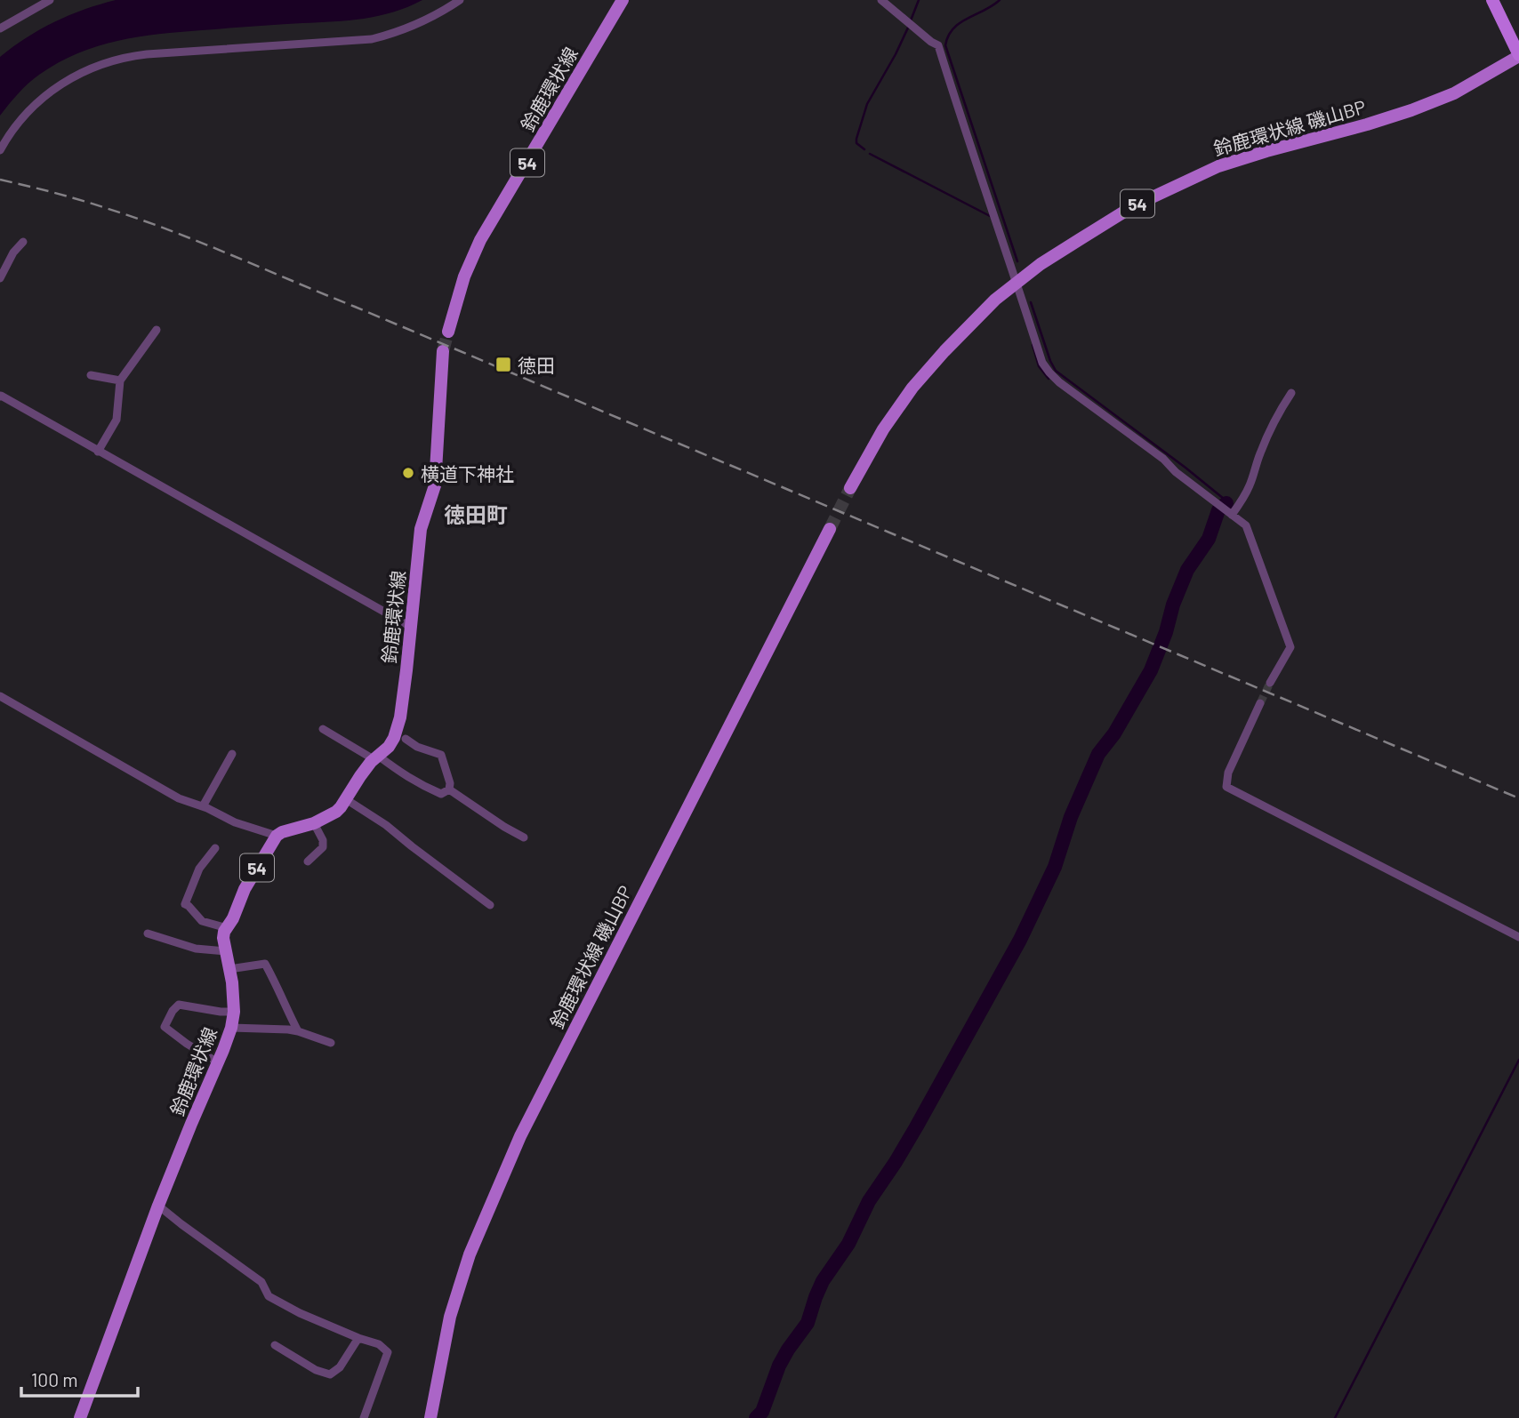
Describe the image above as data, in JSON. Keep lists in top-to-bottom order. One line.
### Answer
{"streets":{"main road":["鈴鹿環状線","鈴鹿環状線 磯山BP","54"]},"districts":["徳田町"],"places":{"transit":["徳田"],"other":["横道下神社"]},"scale_bar":"100 m"}
